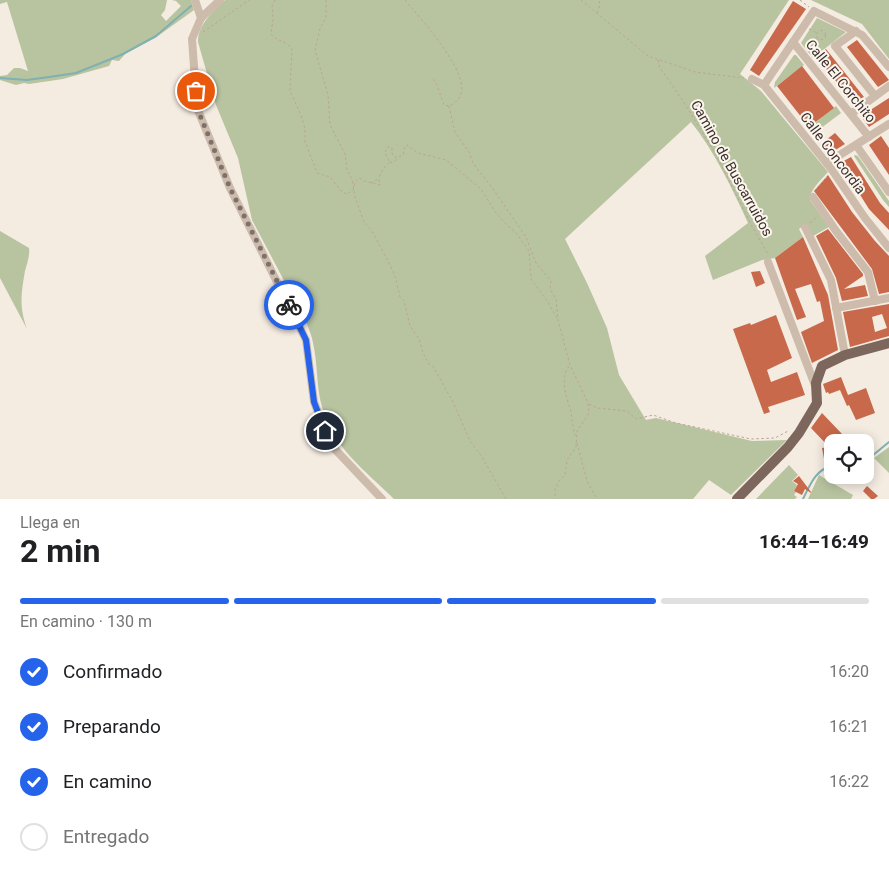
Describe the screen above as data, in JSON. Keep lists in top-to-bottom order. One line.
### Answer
{"streets":{"street":["Calle El Corchito","Calle Concordia"],"path":["Camino de Buscarruidos"]},"page":{"heading":["2 min","Llega en","16:44–16:49"],"bar":"En camino · 130 m","list":[["Confirmado","16:20"],["Preparando","16:21"],["En camino","16:22"],"Entregado"]}}
